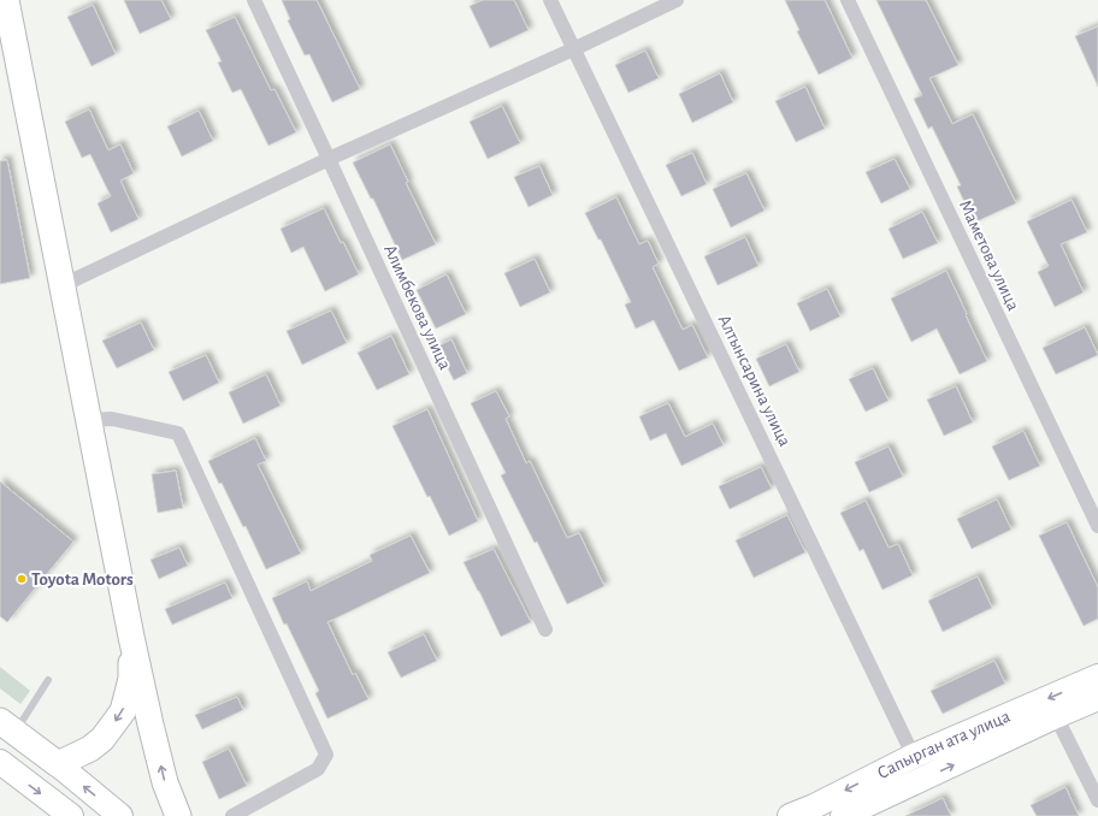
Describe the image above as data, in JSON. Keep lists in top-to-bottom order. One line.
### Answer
{"streets":{"main road":["Сапырган ата улица"],"street":["Маметова улица","Алимбекова улица","Алтынсарина улица"]},"crossings":[["Алтынсарина улица","Сапырган ата улица"]],"places":["Toyota Motors"]}
